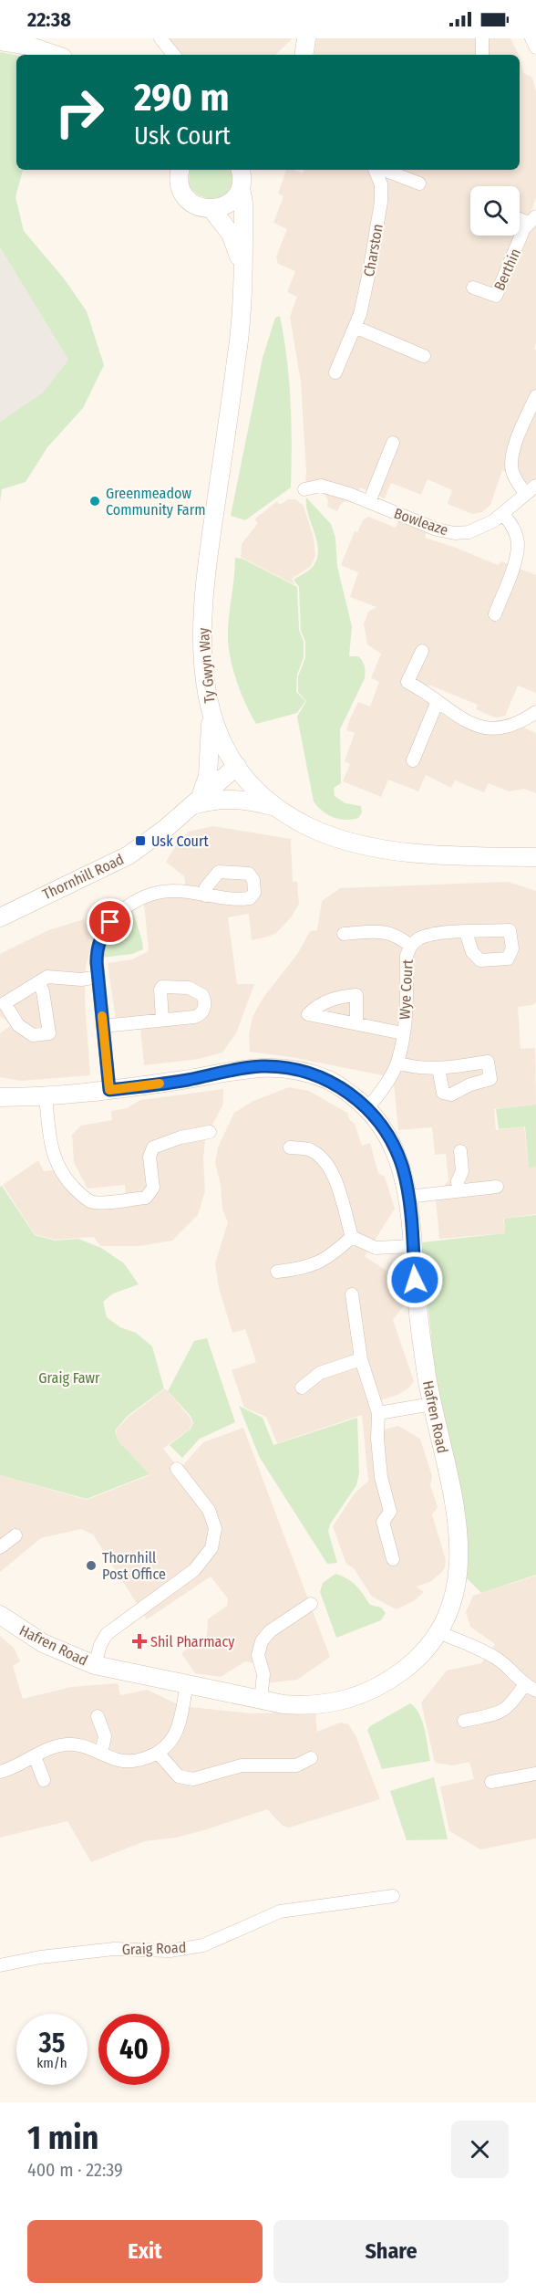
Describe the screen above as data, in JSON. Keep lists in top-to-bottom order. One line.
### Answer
{"streets":{"street":["Charston","Berthin","Bowleaze","Ty Gwyn Way","Thornhill Road","Wye Court","Hafren Road","Graig Road"]},"crossings":[["Ty Gwyn Way","Thornhill Road"],["Wye Court","Hafren Road"]],"parks":["Graig Fawr"],"places":{"other":["Greenmeadow Community Farm","Thornhill Post Office"],"transit":["Usk Court"],"health":["Shil Pharmacy"]},"page":{"status":"22:38","turn":["290 m","Usk Court"],"speed":"35 km/h","limit":"40","heading":["1 min","400 m · 22:39"],"buttons":["Exit","Share"]}}
